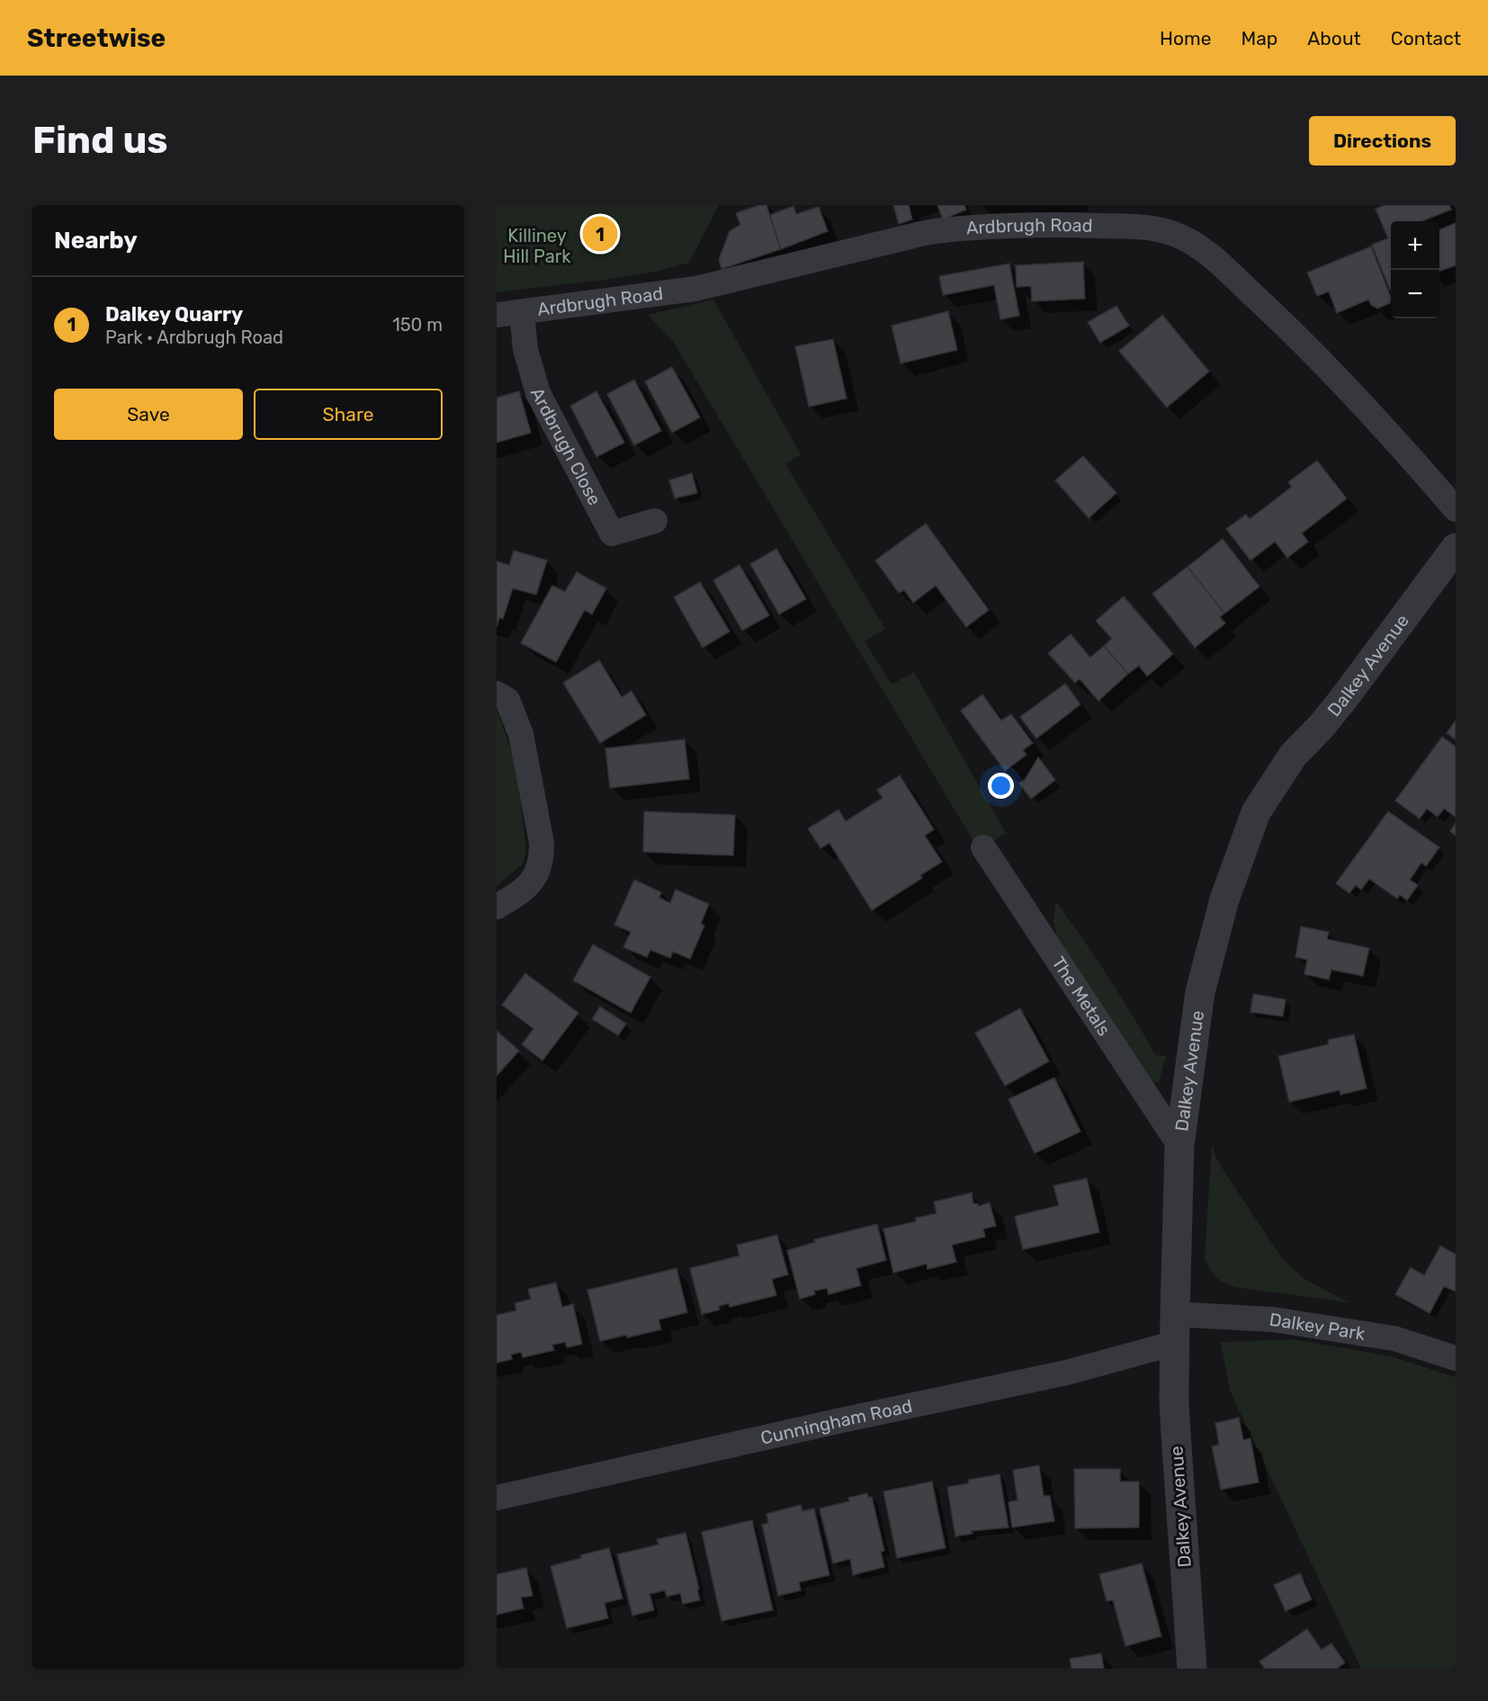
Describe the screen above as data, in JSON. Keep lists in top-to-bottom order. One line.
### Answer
{"streets":{"street":["Ardbrugh Road","Ardbrugh Close","Dalkey Avenue","The Metals","Dalkey Park","Cunningham Road"]},"crossings":[["Ardbrugh Road","Ardbrugh Close"],["Dalkey Avenue","The Metals"],["Dalkey Avenue","Dalkey Park"],["Dalkey Avenue","Cunningham Road"],["Dalkey Park","Cunningham Road"]],"parks":["Killiney Hill Park"],"page":{"header":"Streetwise","nav":["Home","Map","About","Contact"],"buttons":["Directions",["Save","Share"]],"title":"Find us","heading":"Nearby","pins":"1","map_buttons":["+","−"],"list":[{"mark":"1","name":"Dalkey Quarry","note":"Park · Ardbrugh Road","value":"150 m"}]}}
